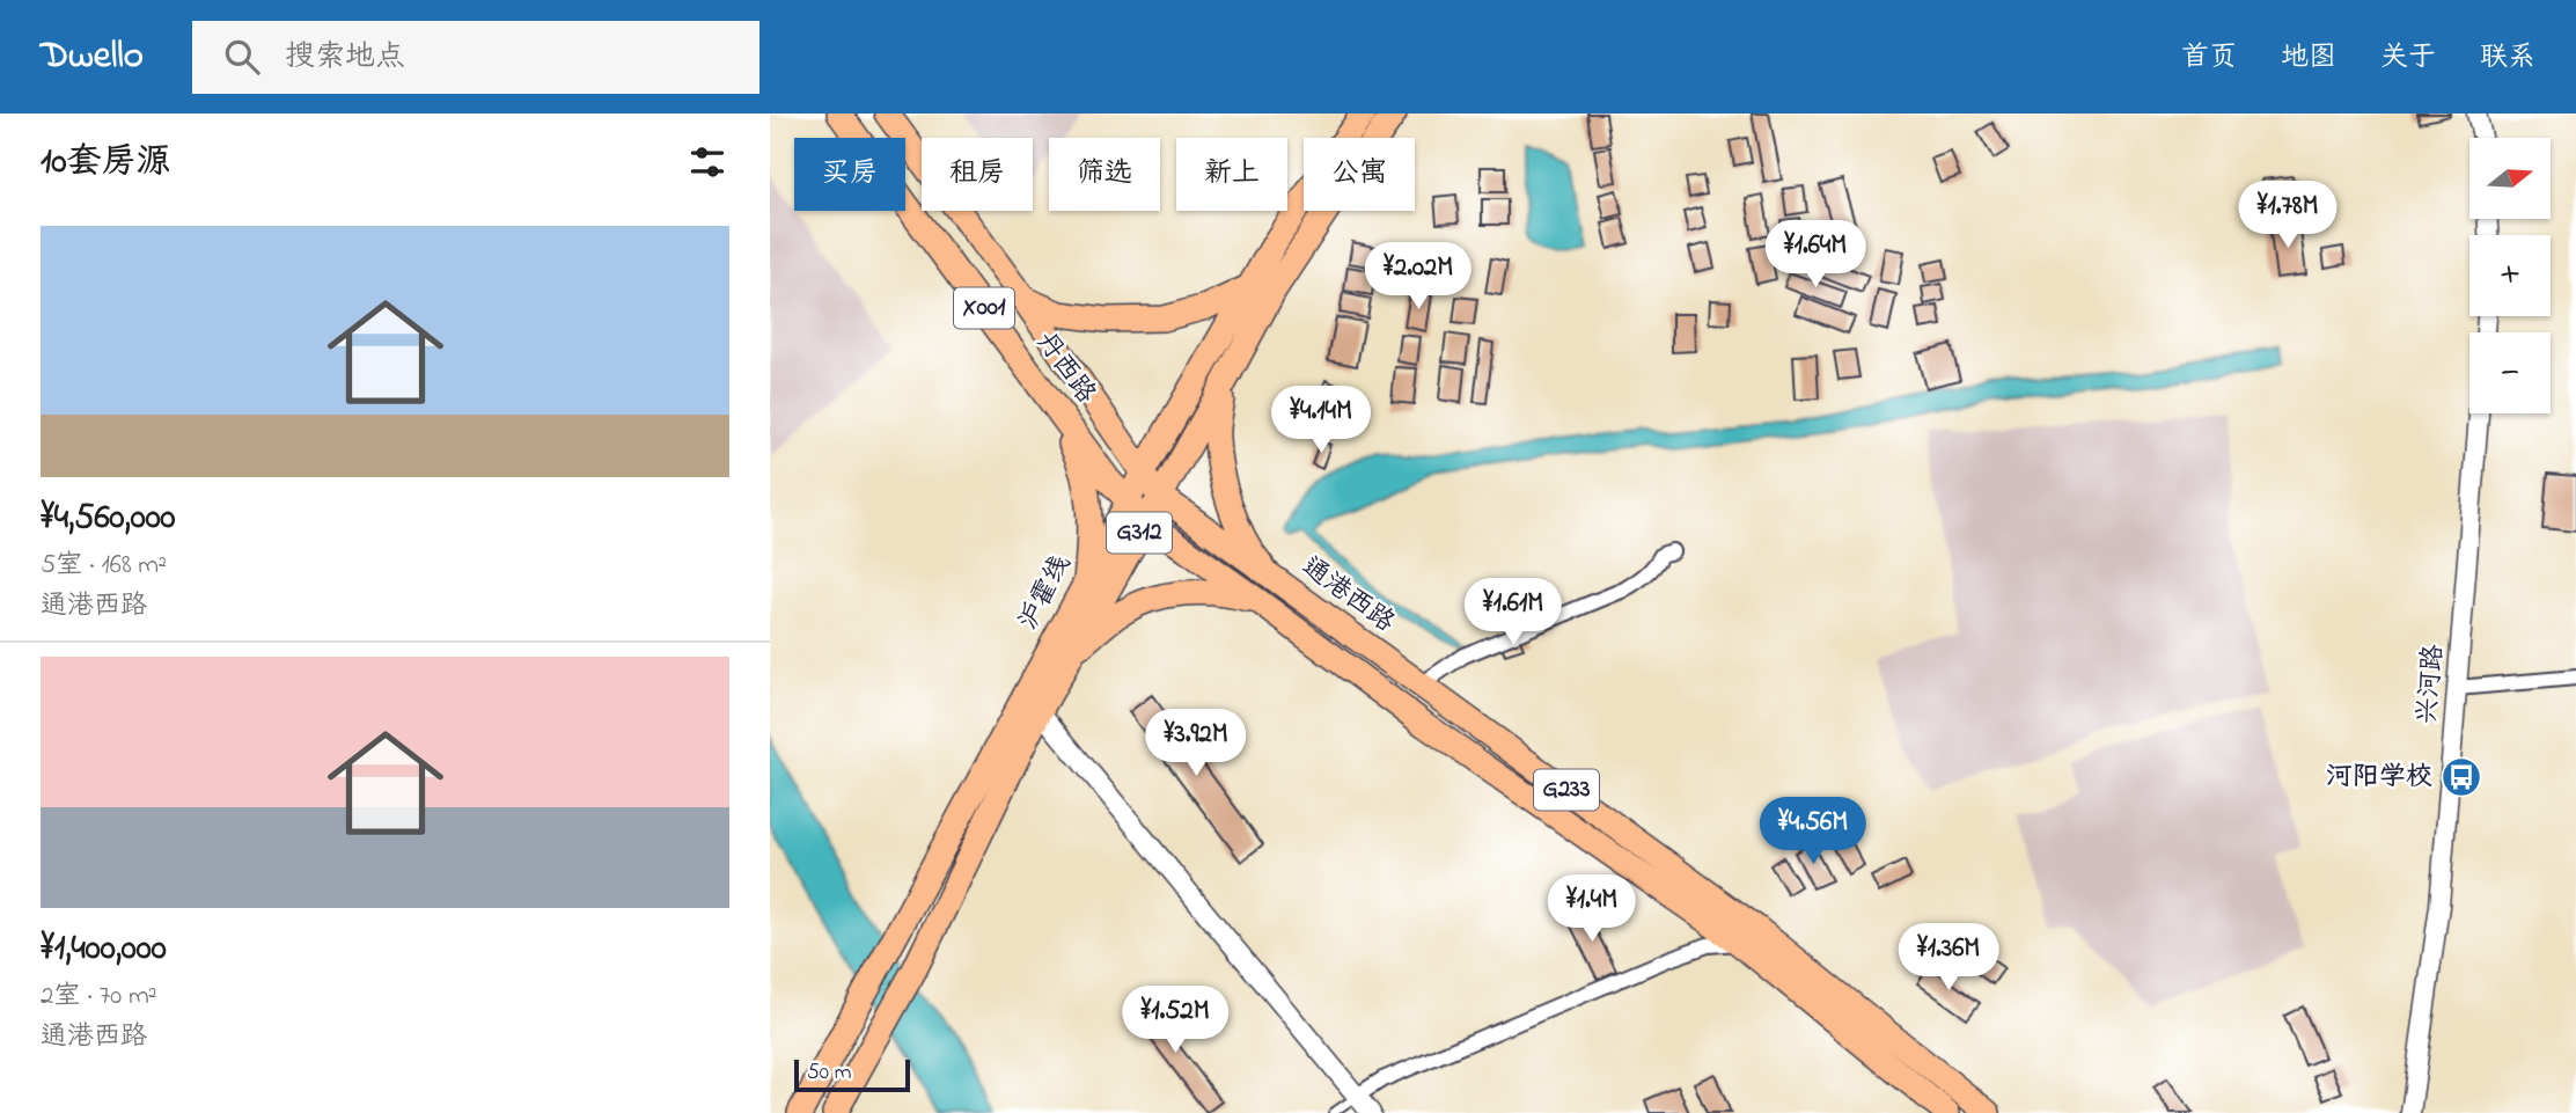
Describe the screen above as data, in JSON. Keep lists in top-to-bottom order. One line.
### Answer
{"streets":{"main road":["X001","丹西路","G312","沪霍线","通港西路","G233"],"street":["兴河路"]},"crossings":[["丹西路","沪霍线"],["丹西路","通港西路"],["丹西路","G233"],["沪霍线","通港西路"],["沪霍线","G233"]],"places":{"bus stop":["河阳学校"]},"scale_bar":"50 m","north":"right","page":{"header":"Dwello","search":"搜索地点","nav":["首页","地图","关于","联系"],"heading":"10套房源","map_buttons":["+","−"],"chip":["买房","租房","筛选","新上","公寓"],"price":["¥1.78M","¥1.64M","¥2.02M","¥4.14M","¥1.61M","¥3.92M","¥4.56M","¥1.4M","¥1.36M","¥1.52M"],"list":[{"name":"¥4,560,000","note":"5室 · 168 m² · 通港西路"},{"name":"¥1,400,000","note":"2室 · 70 m² · 通港西路"}],"scale":"50 m"}}
